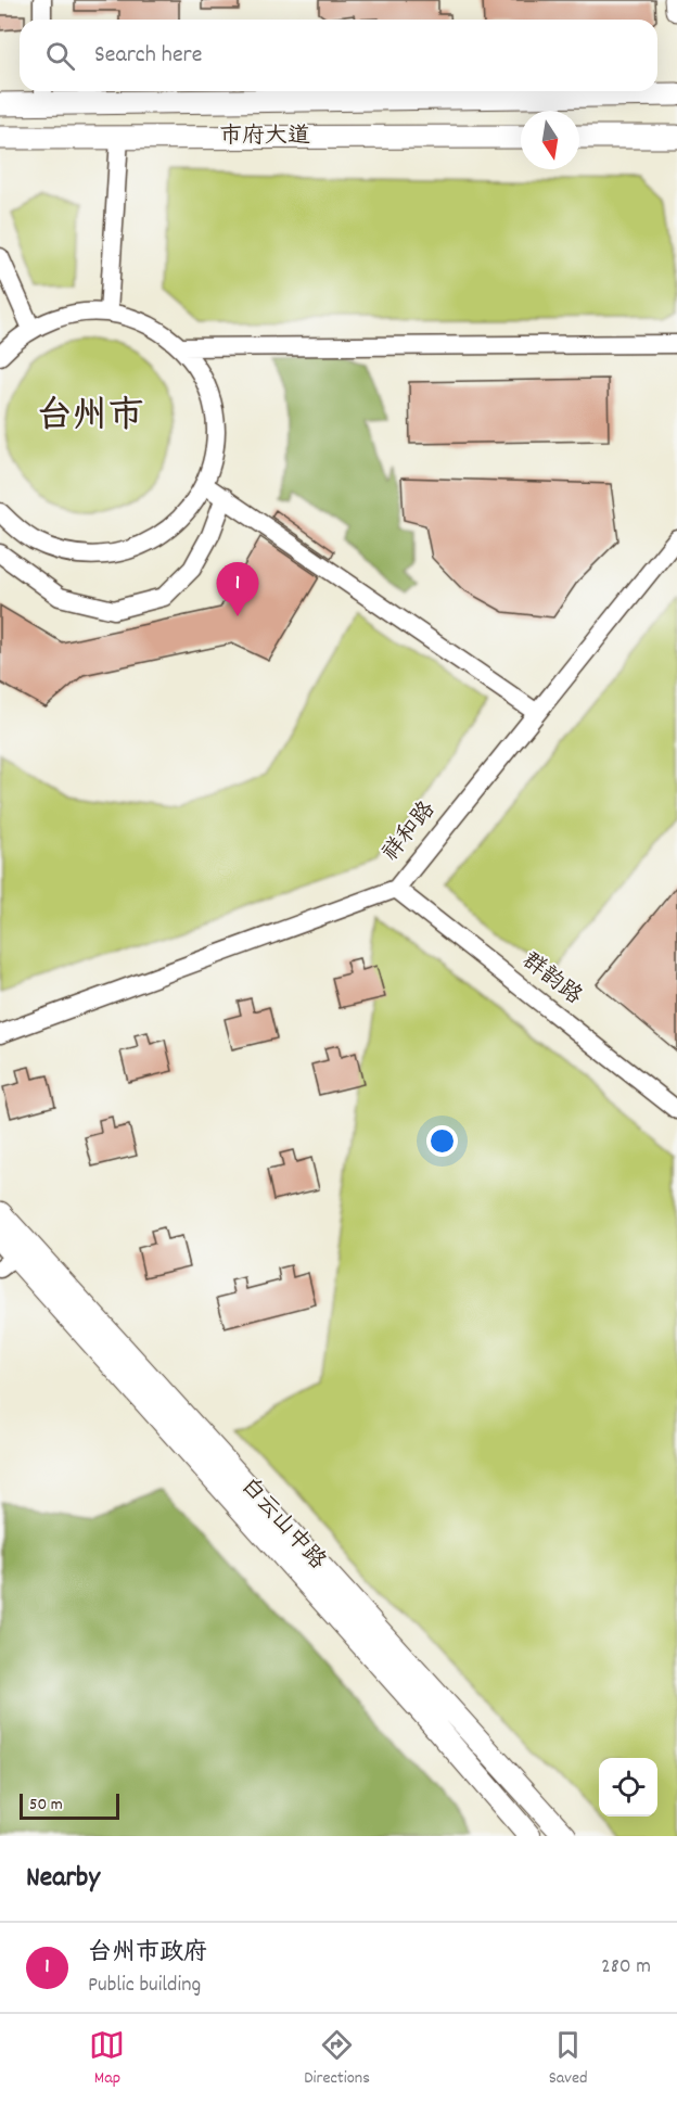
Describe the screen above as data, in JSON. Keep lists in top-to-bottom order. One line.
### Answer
{"streets":{"main road":["市府大道","白云山中路"],"street":["祥和路","群韵路"]},"crossings":[["祥和路","群韵路"]],"districts":["台州市"],"scale_bar":"50 m","north":"bottom","page":{"search":"Search here","pins":"1","scale":"50 m","heading":"Nearby","list":[{"mark":"1","name":"台州市政府","note":"Public building","value":"280 m"}],"nav":["Map","Directions","Saved"]}}
